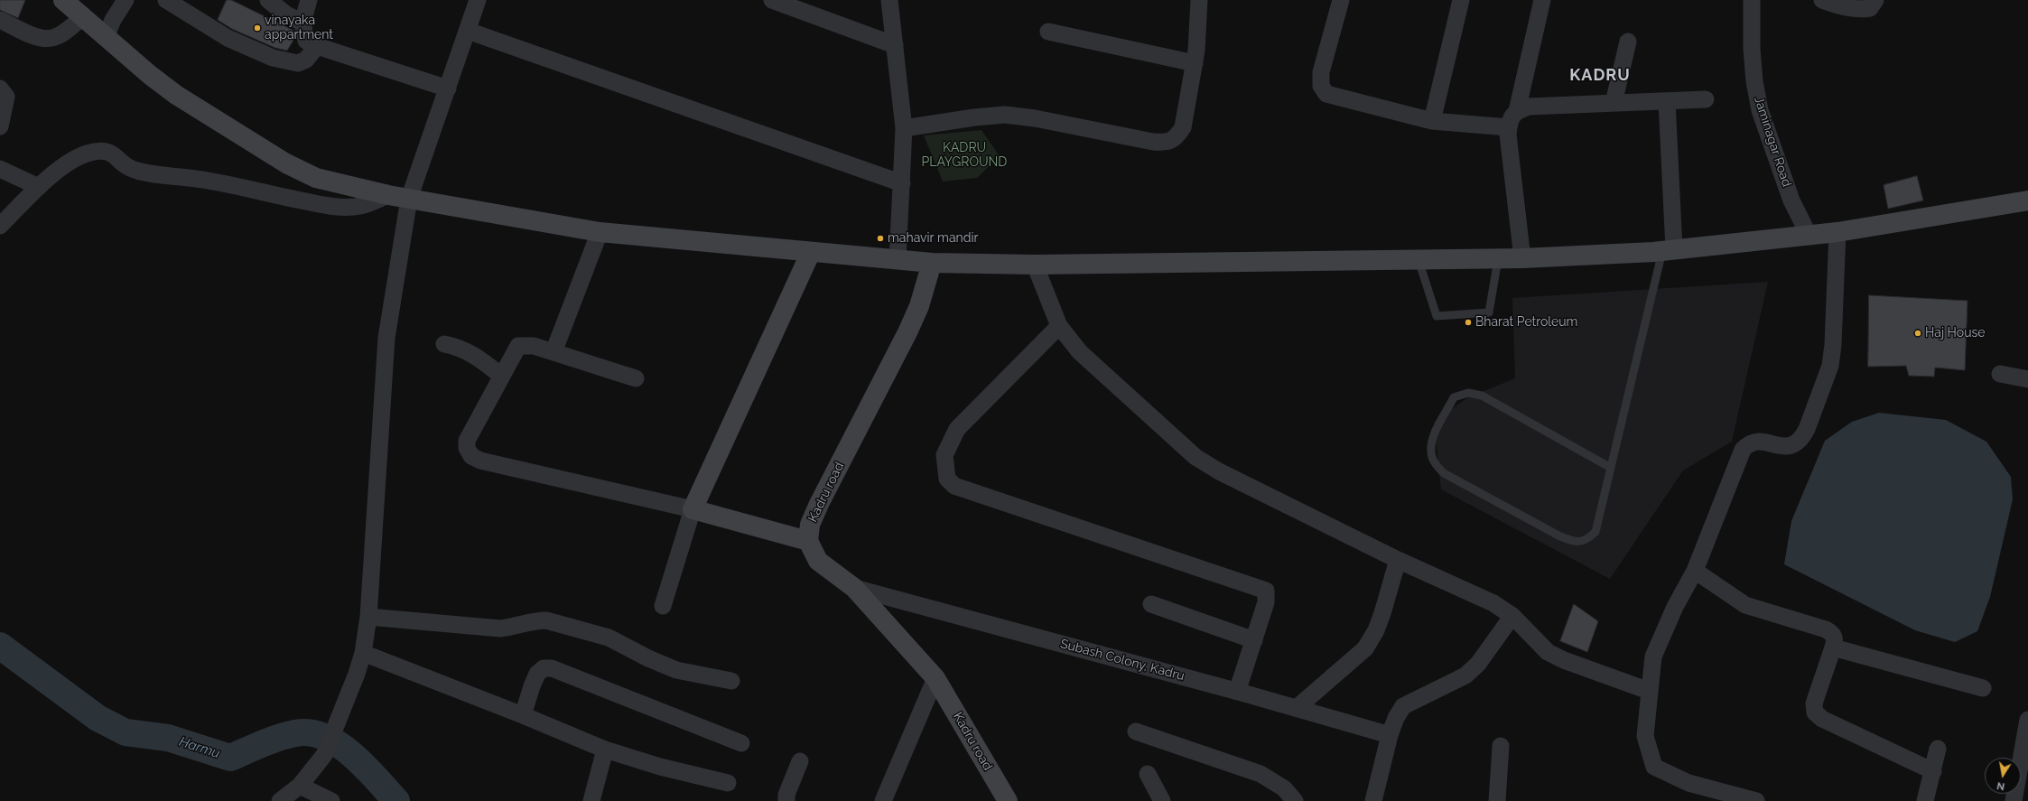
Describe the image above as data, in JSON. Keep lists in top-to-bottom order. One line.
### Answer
{"streets":{"street":["Jaminagar Road","Kadru road","Subash Colony, Kadru"]},"crossings":[["Kadru road","Subash Colony, Kadru"]],"districts":["KADRU"],"water":["Harmu"],"parks":["KADRU PLAYGROUND"],"places":["vinayaka appartment","mahavir mandir","Bharat Petroleum","Haj House"],"north":"bottom"}
